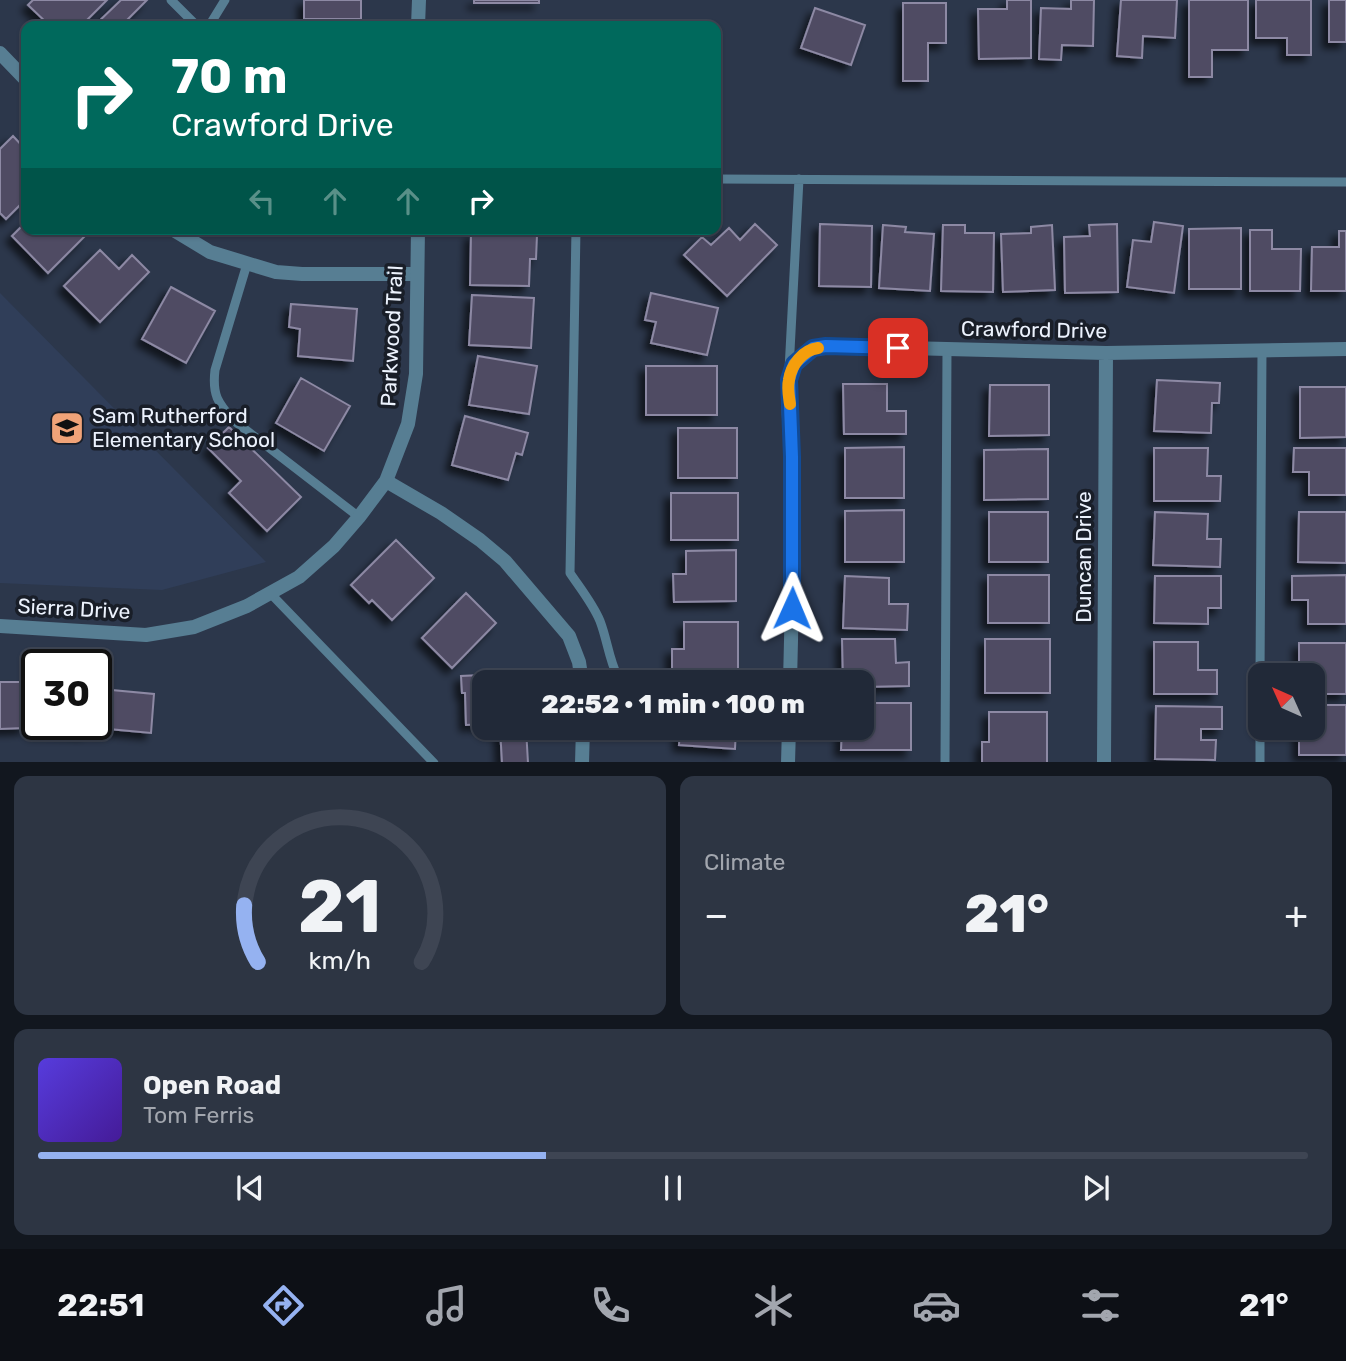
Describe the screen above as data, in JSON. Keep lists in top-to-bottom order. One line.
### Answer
{"streets":{"street":["Crawford Drive","Parkwood Trail","Duncan Drive","Sierra Drive"]},"crossings":[["Crawford Drive","Duncan Drive"],["Parkwood Trail","Sierra Drive"]],"places":{"school or university":["Sam Rutherford Elementary School"]},"north":"top left","page":{"turn":["70 m","Crawford Drive"],"limit":"30","trip":"22:52 · 1 min · 100 m","tile":"Climate","heat":["−","21°","+"],"song":["Open Road","Tom Ferris"],"tabs":["22:51","21°"],"gauge":["21","km/h"]}}
